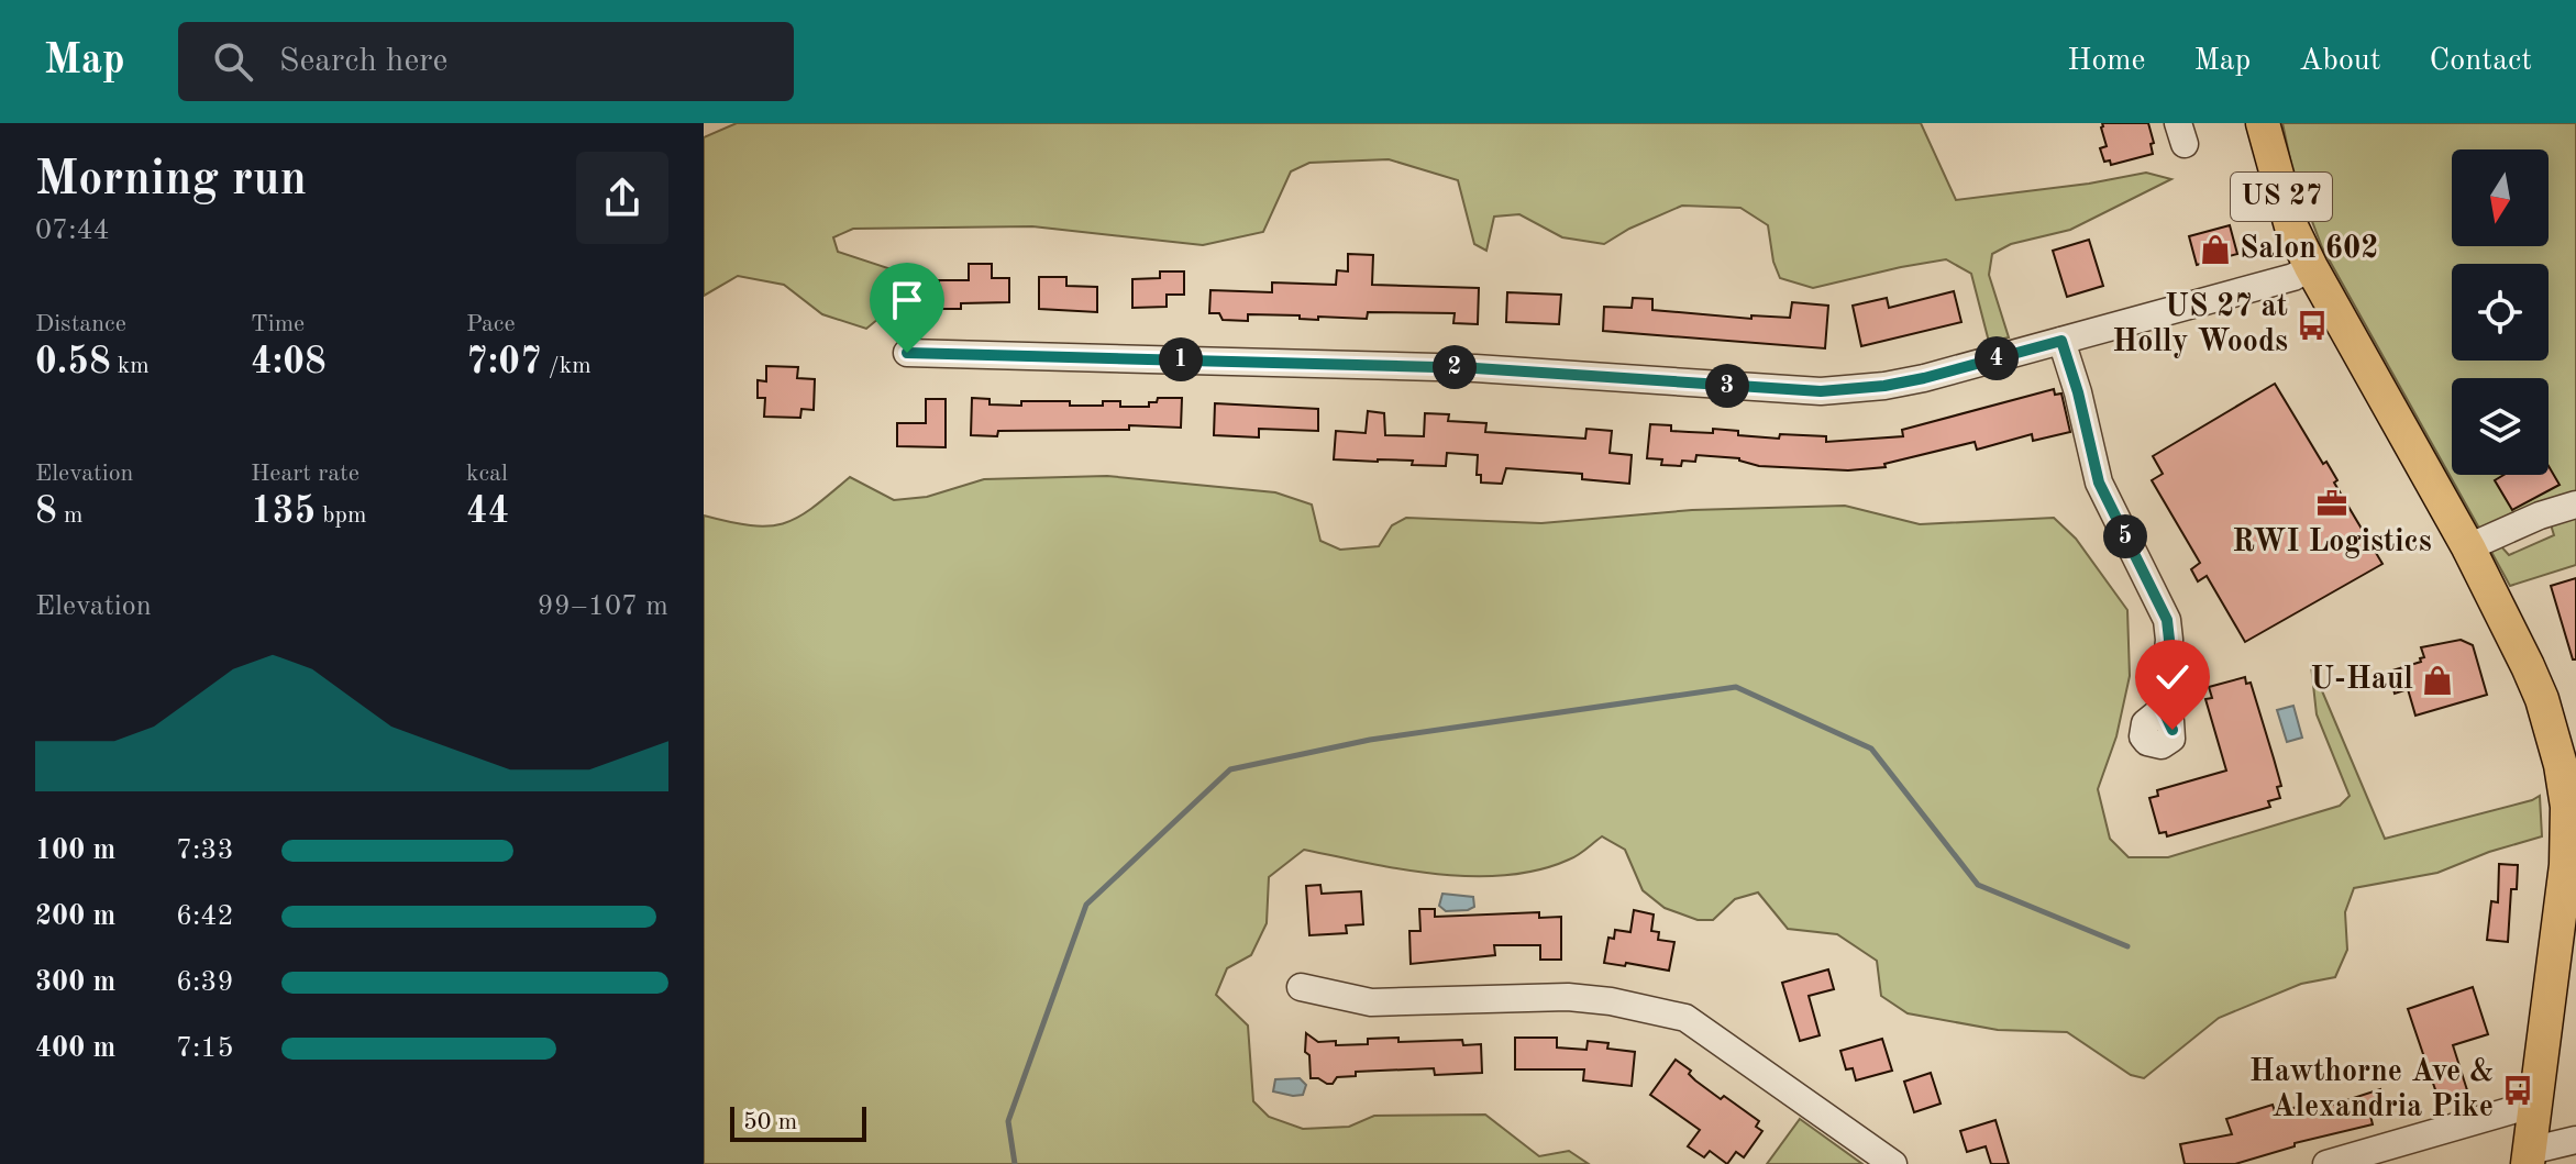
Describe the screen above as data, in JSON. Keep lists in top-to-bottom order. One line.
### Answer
{"streets":{"main road":["US 27"]},"places":{"shop":["Salon 602","U-Haul"],"bus stop":["US 27 at Holly Woods","Hawthorne Ave & Alexandria Pike"],"office":["RWI Logistics"]},"scale_bar":"50 m","north":"bottom","page":{"header":"Map","search":"Search here","nav":["Home","Map","About","Contact"],"heading":["Morning run","07:44"],"stats":[["Distance","0.58 km"],["Time","4:08"],["Pace","7:07 /km"],["Elevation","8 m"],["Heart rate","135 bpm"],["kcal","44"]],"pins":["4","1","2","3","5"],"chart":["Elevation","99–107 m"],"list":[{"name":"100 m","note":"7:33"},{"name":"200 m","note":"6:42"},{"name":"300 m","note":"6:39"},{"name":"400 m","note":"7:15"}],"scale":"50 m"}}
